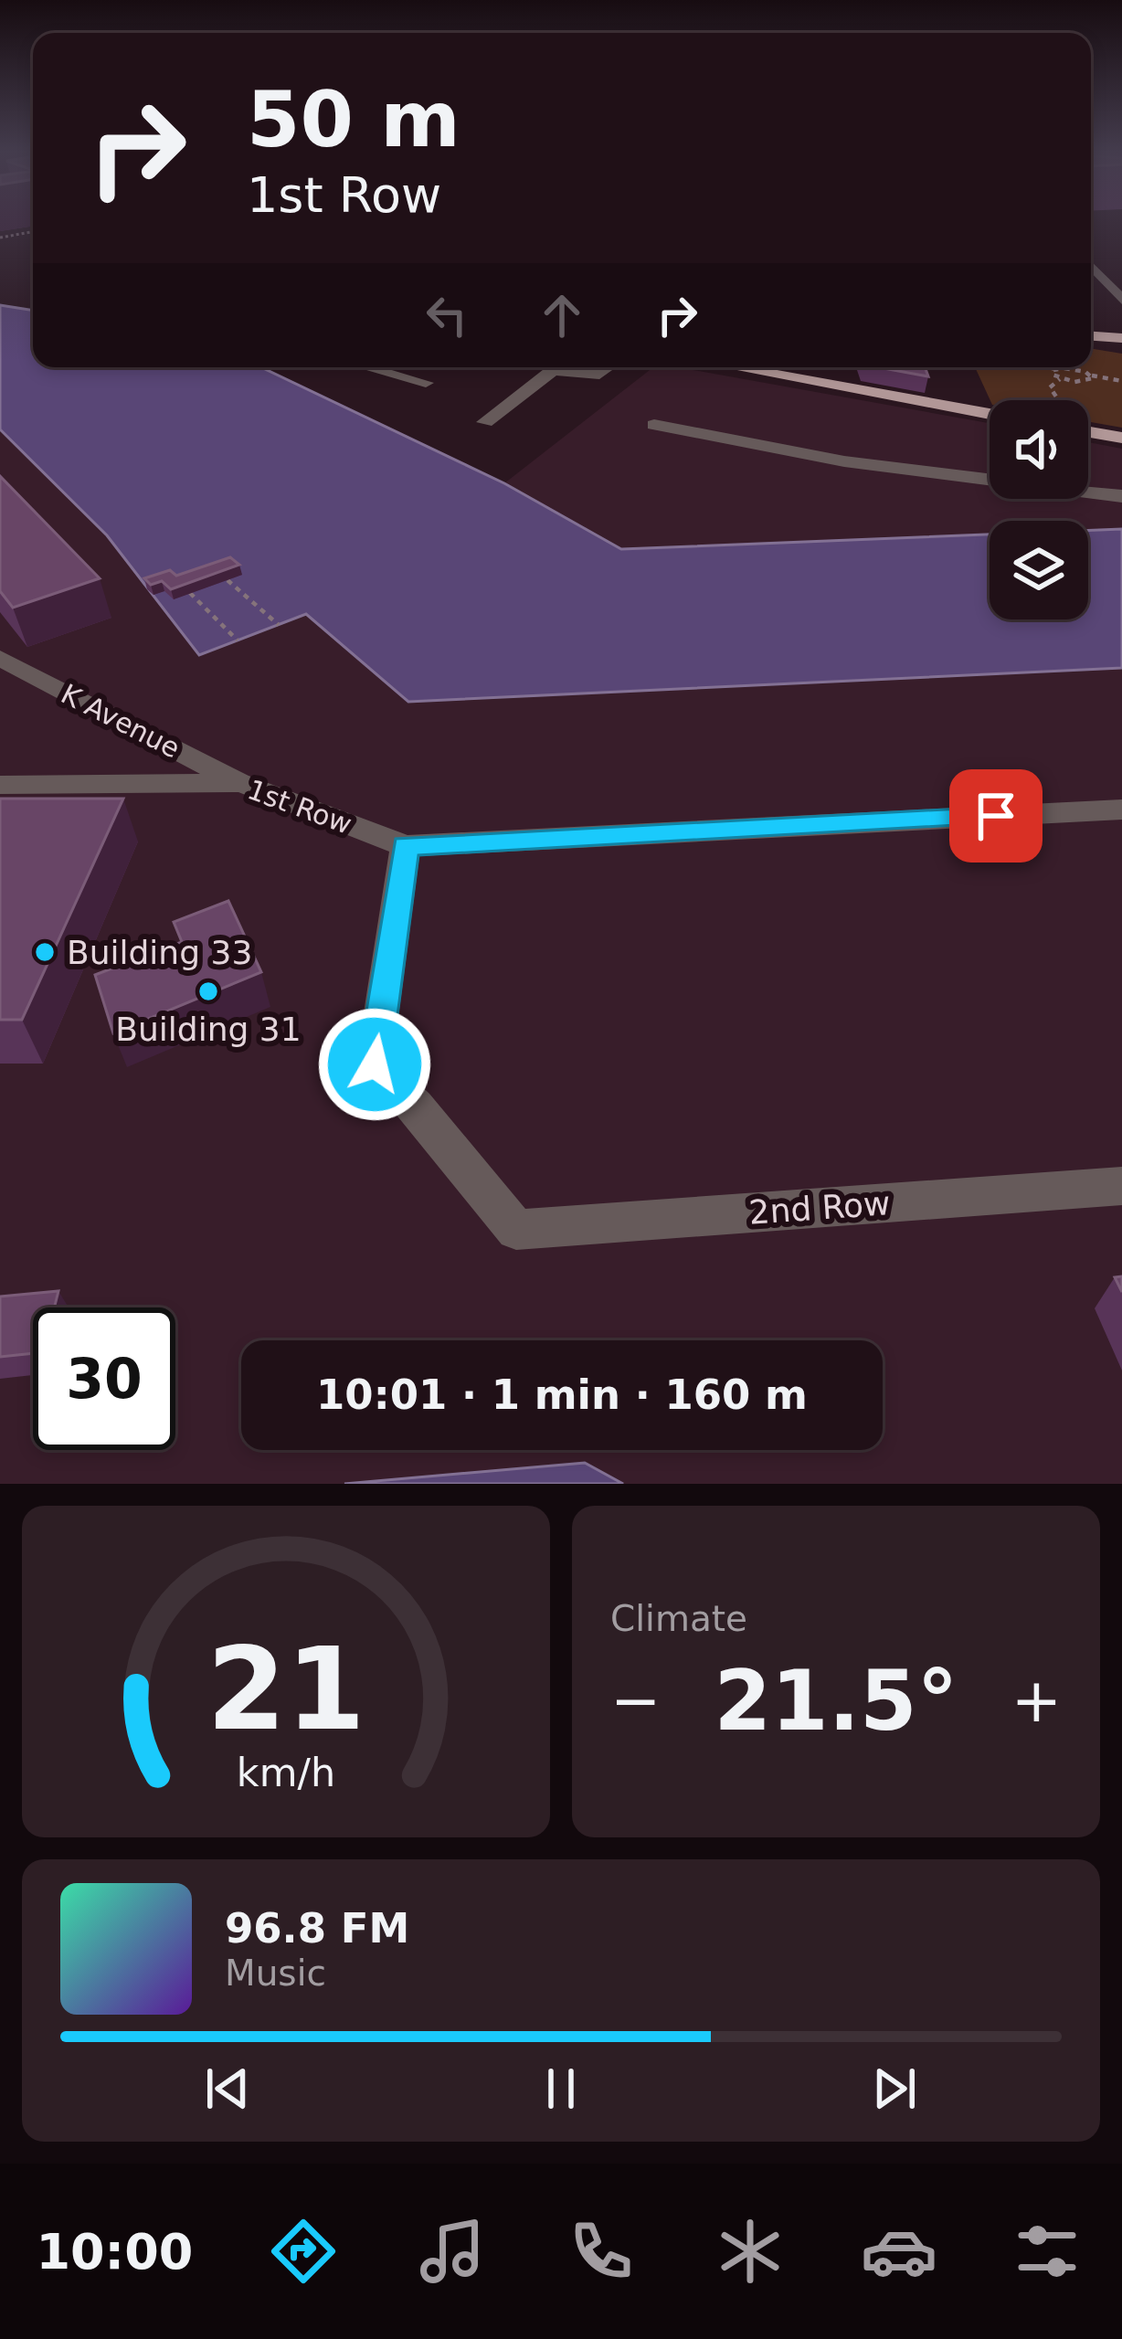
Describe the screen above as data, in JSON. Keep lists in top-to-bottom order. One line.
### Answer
{"streets":{"street":["K Avenue","1st Row","2nd Row"]},"crossings":[["K Avenue","1st Row"],["1st Row","2nd Row"]],"places":["Building 33","Building 31"],"page":{"turn":["50 m","1st Row"],"limit":"30","trip":"10:01 · 1 min · 160 m","tile":"Climate","heat":["−","21.5°","+"],"song":["96.8 FM","Music"],"tabs":"10:00","gauge":["21","km/h"]}}
